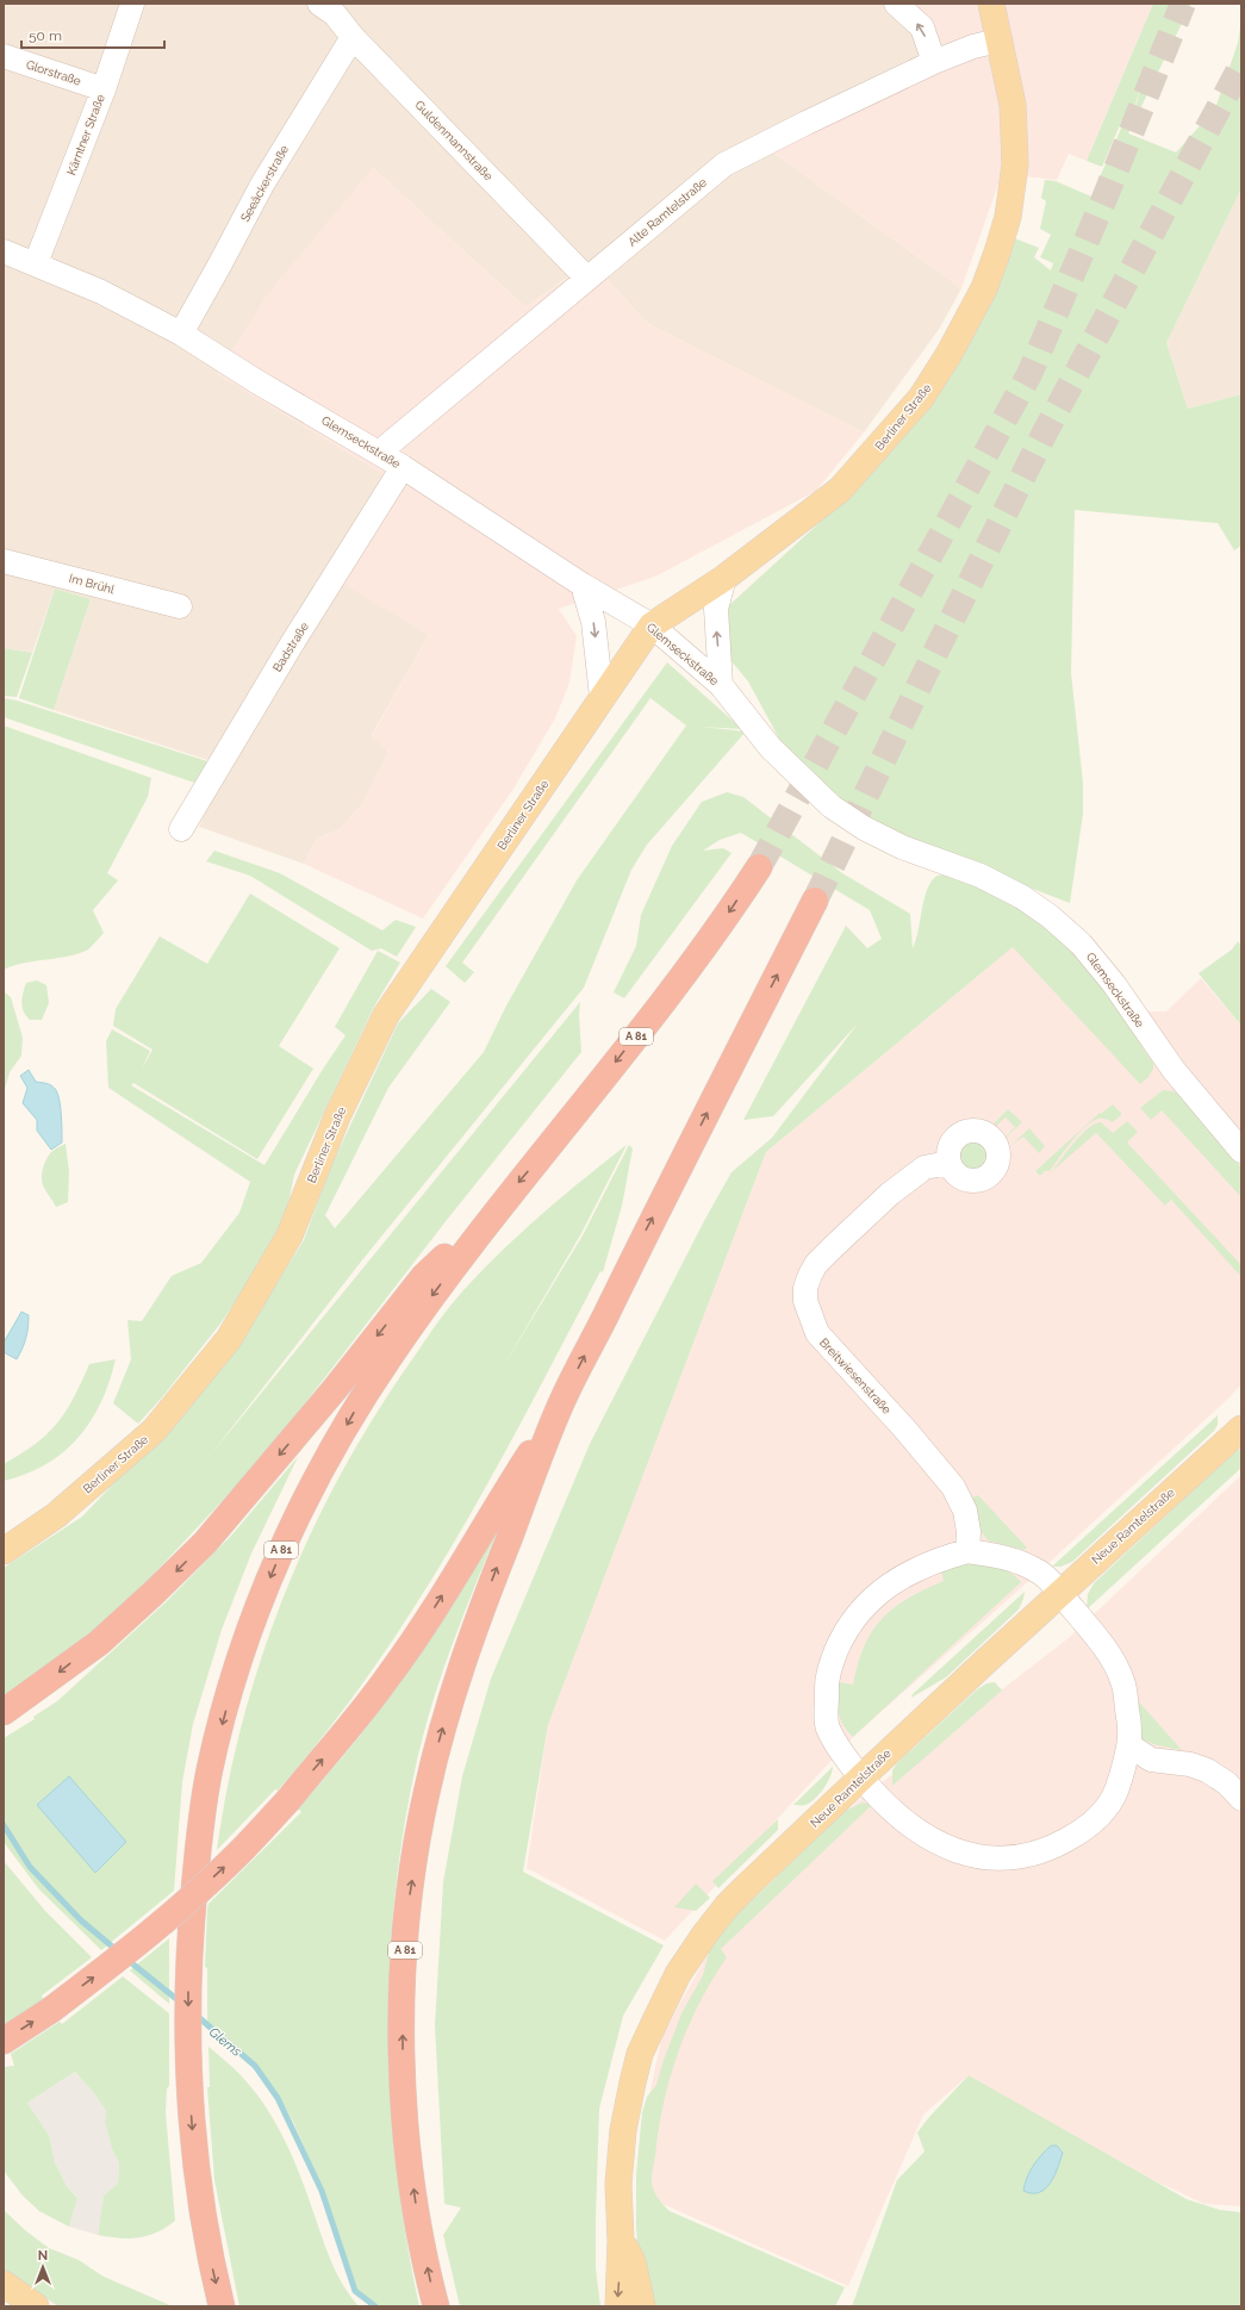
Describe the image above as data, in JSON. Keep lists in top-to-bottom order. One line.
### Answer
{"streets":{"highway":["A 81"],"main road":["Berliner Straße","Neue Ramtelstraße"],"street":["Glorstraße","Kärntner Straße","Guldenmannstraße","Seeäckerstraße","Alte Ramtelstraße","Glemseckstraße","Im Brühl","Badstraße","Breitwiesenstraße"]},"crossings":[["Glorstraße","Kärntner Straße"],["Kärntner Straße","Glemseckstraße"],["Guldenmannstraße","Seeäckerstraße"],["Guldenmannstraße","Alte Ramtelstraße"],["Seeäckerstraße","Glemseckstraße"],["Alte Ramtelstraße","Berliner Straße"],["Alte Ramtelstraße","Glemseckstraße"],["Berliner Straße","Glemseckstraße"],["Glemseckstraße","Badstraße"]],"water":["Glems"],"scale_bar":"50 m","north":"top"}
